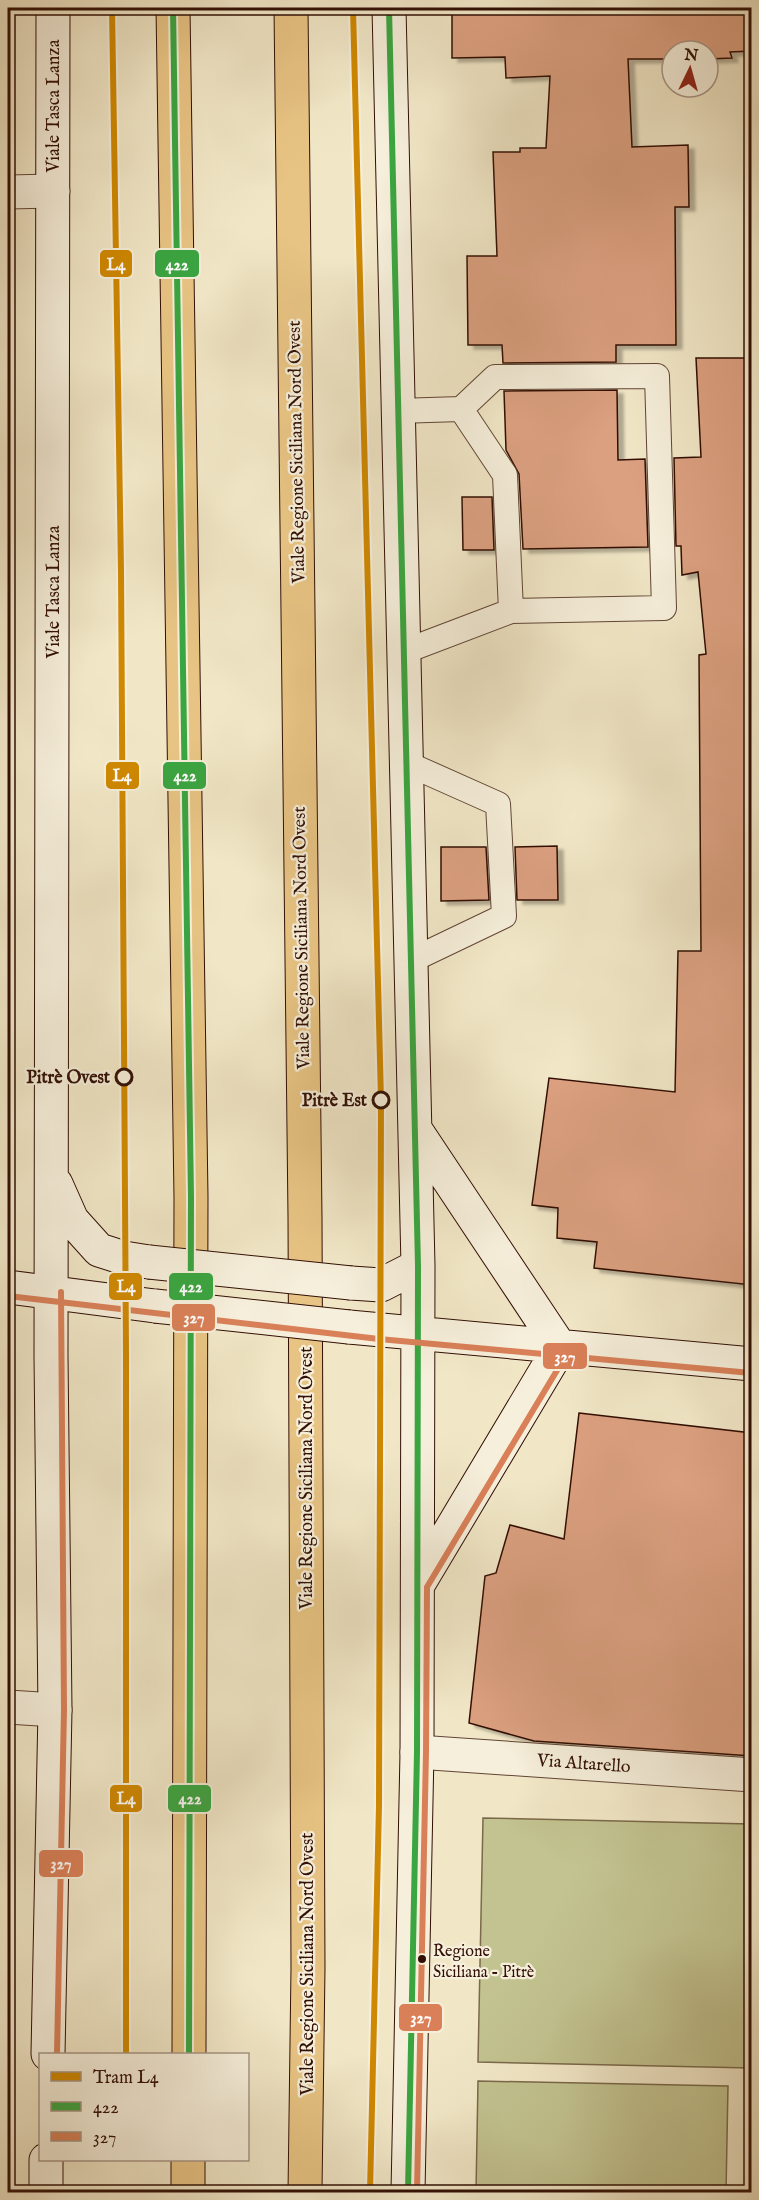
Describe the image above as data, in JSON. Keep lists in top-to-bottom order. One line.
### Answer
{"streets":{"main road":["Viale Regione Siciliana Nord Ovest"],"street":["Viale Tasca Lanza","Via Altarello"]},"places":["Pitrè Ovest","Pitrè Est","Regione Siciliana - Pitrè"],"lines":["tram line L4","transit line 422","transit line 327"],"legend":["Tram L4","422","327"],"north":"top"}
